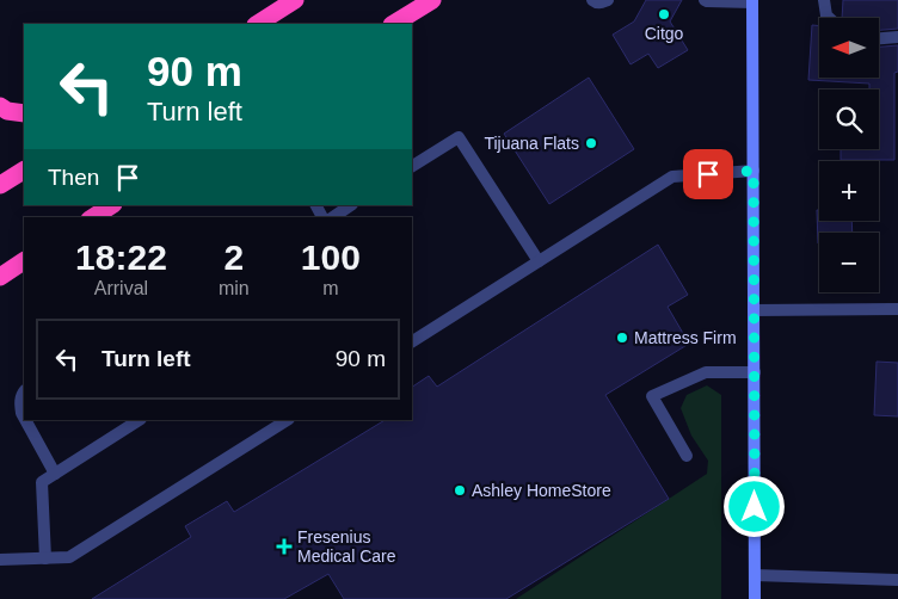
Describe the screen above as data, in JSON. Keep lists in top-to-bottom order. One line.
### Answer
{"places":{"other":["Citgo","Tijuana Flats","Mattress Firm","Ashley HomeStore"],"health":["Fresenius Medical Care"]},"north":"left","page":{"map_buttons":["+","−"],"turn":["90 m","Turn left"],"then":"Then","eta":["18:22","Arrival","2","min","100","m"],"list":[{"name":"Turn left","value":"90 m"}]}}
